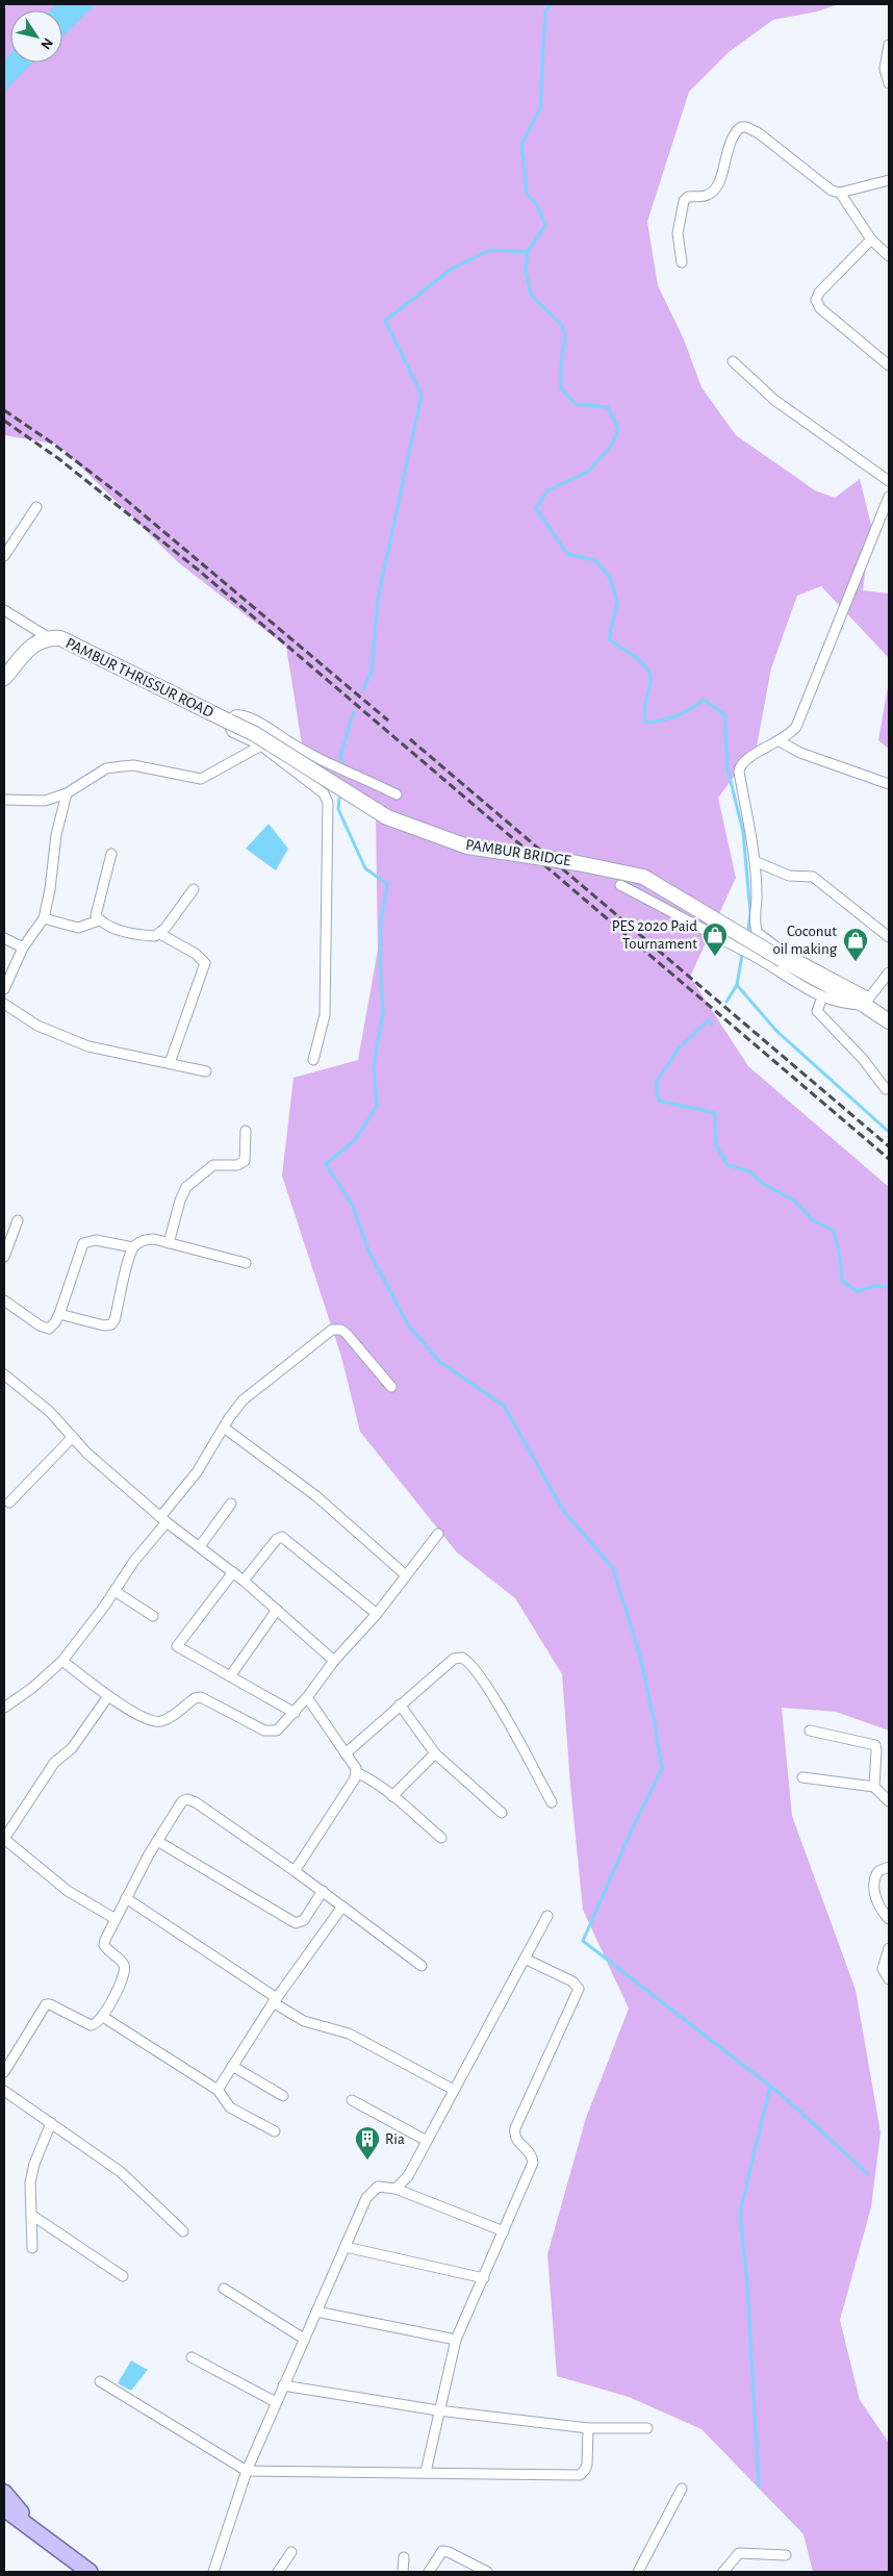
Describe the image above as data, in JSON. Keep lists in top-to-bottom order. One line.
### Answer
{"streets":{"main road":["PAMBUR THRISSUR ROAD","PAMBUR BRIDGE"]},"crossings":[["PAMBUR THRISSUR ROAD","PAMBUR BRIDGE"]],"places":{"shop":["PES 2020 Paid Tournament","Coconut oil making"],"building":["Ria"]},"north":"bottom right"}
